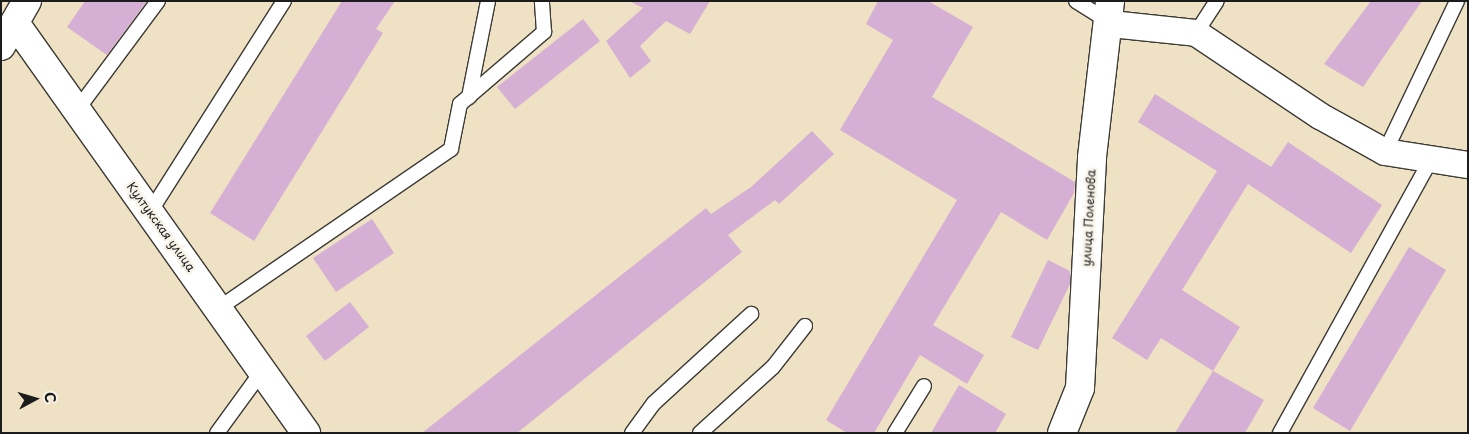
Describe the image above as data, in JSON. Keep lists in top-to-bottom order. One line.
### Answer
{"streets":{"street":["улица Поленова","Култукская улица"]},"north":"right"}
